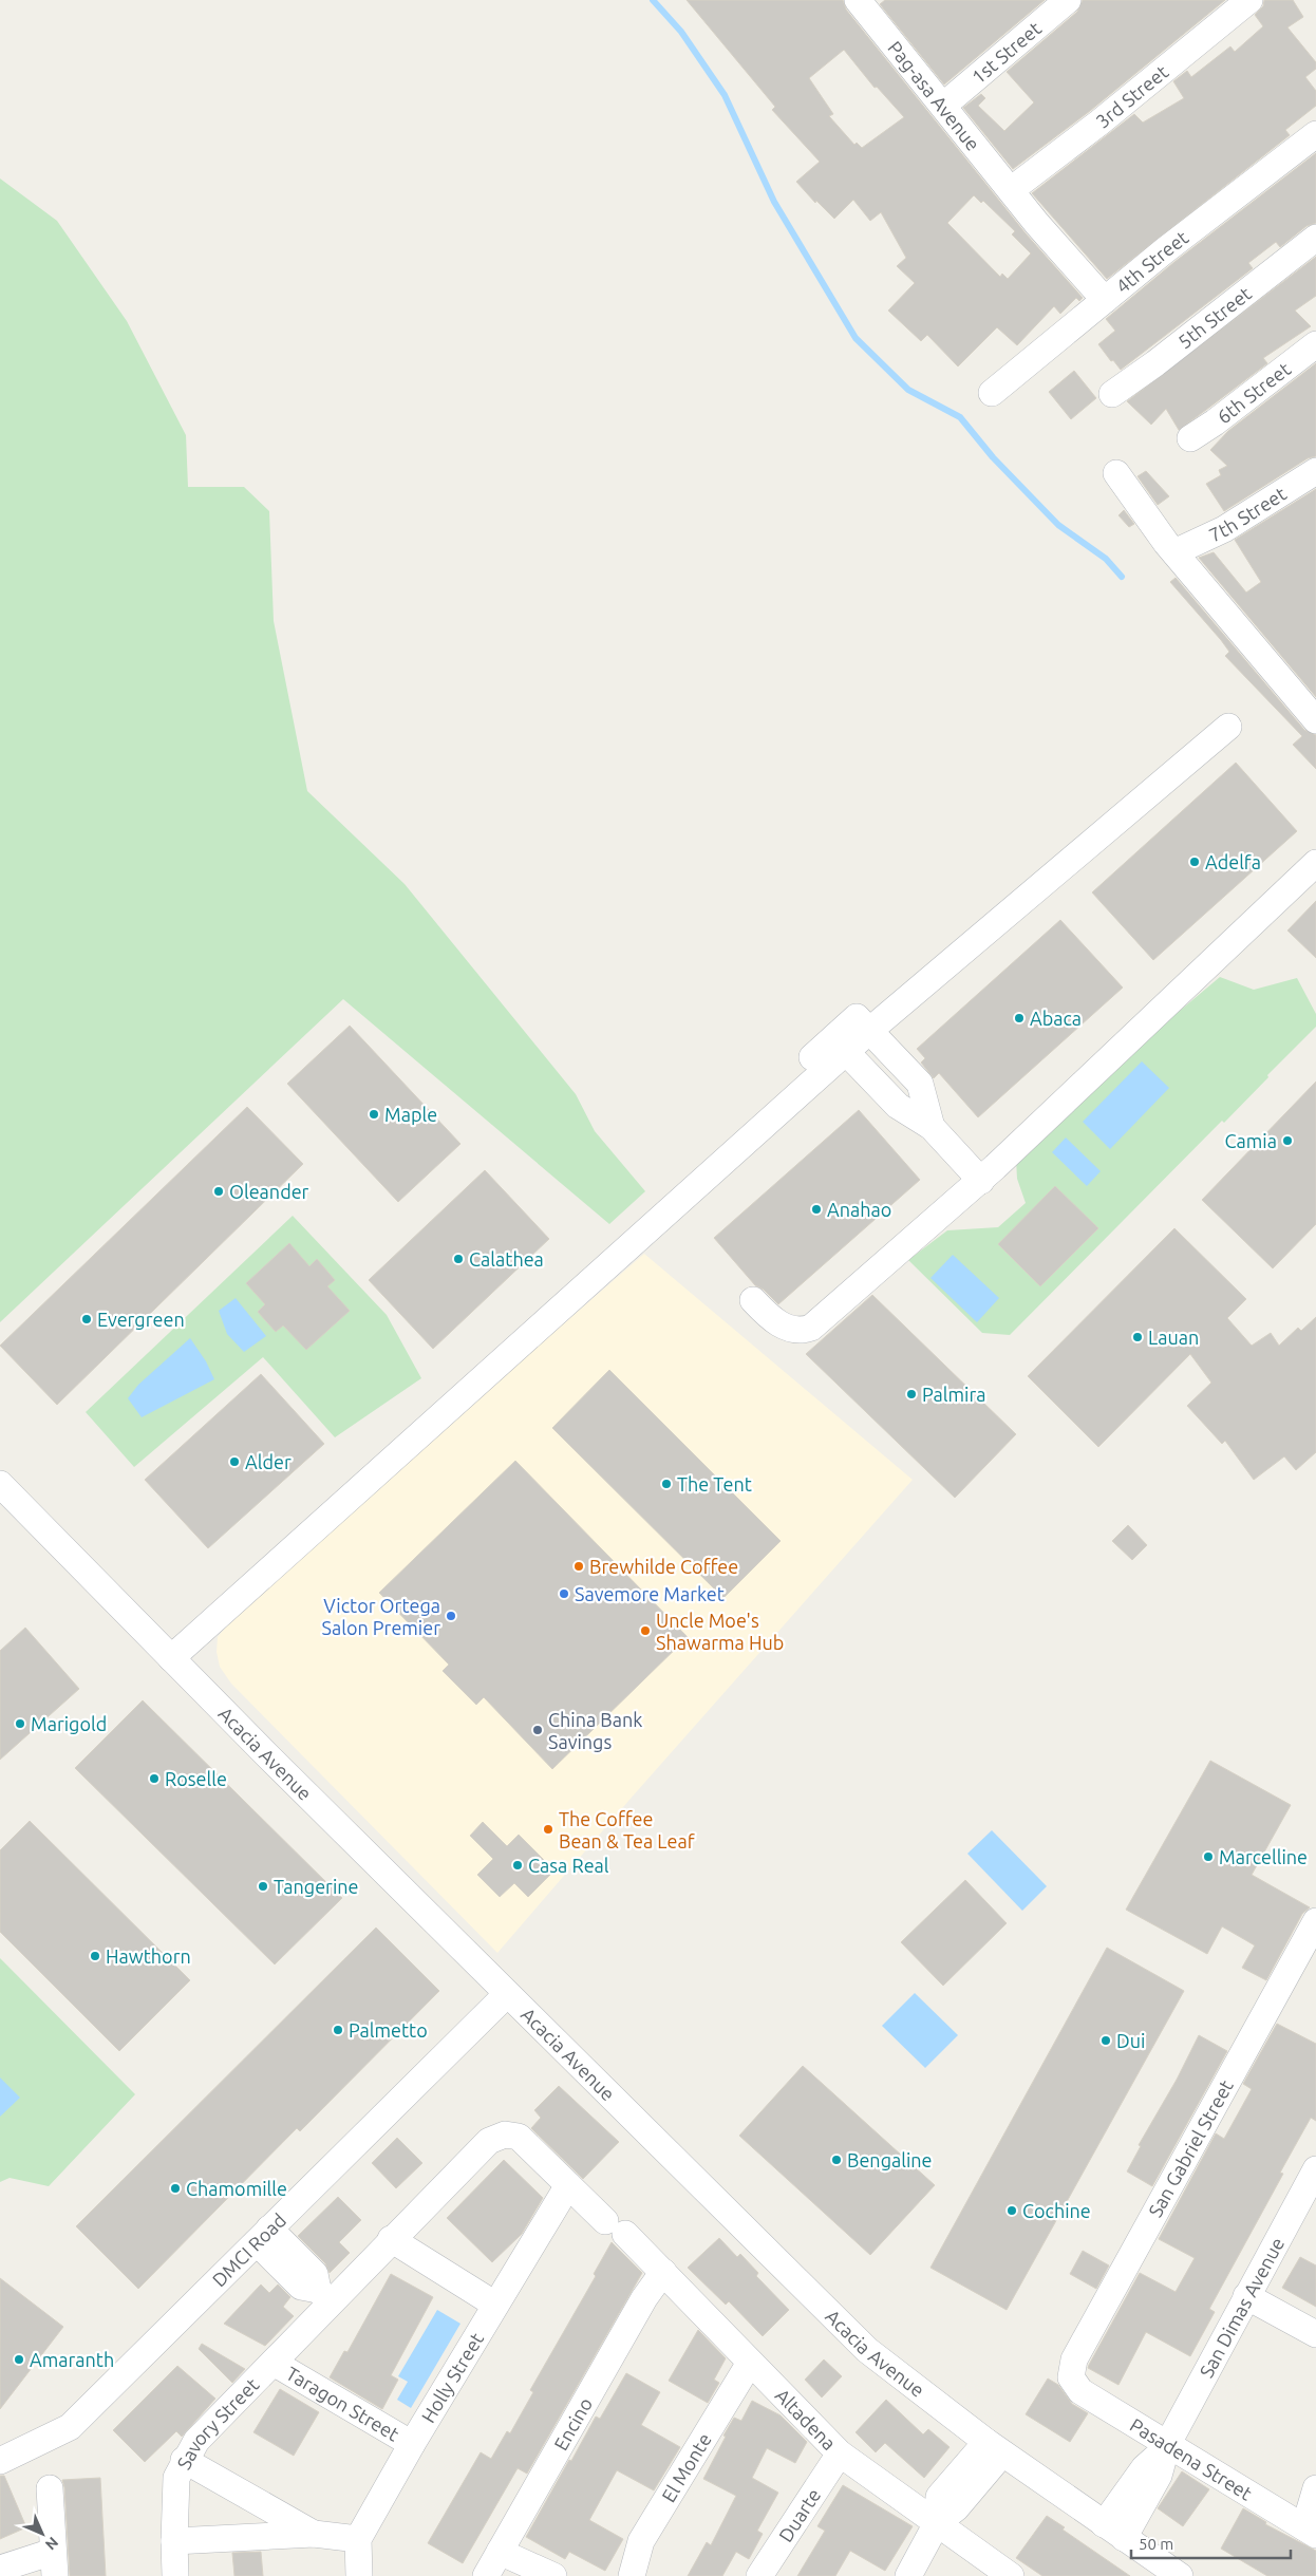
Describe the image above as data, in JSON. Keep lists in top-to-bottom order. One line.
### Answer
{"streets":{"street":["1st Street","Pag-asa Avenue","3rd Street","4th Street","5th Street","6th Street","7th Street","Acacia Avenue","San Gabriel Street","DMCI Road","San Dimas Avenue","Holly Street","Taragon Street","Altadena","Encino","Savory Street","Pasadena Street","El Monte","Duarte"]},"crossings":[["1st Street","Pag-asa Avenue"],["Pag-asa Avenue","3rd Street"],["Pag-asa Avenue","4th Street"],["Acacia Avenue","DMCI Road"],["Acacia Avenue","San Dimas Avenue"],["San Gabriel Street","Pasadena Street"],["San Dimas Avenue","Pasadena Street"],["Holly Street","Taragon Street"],["Holly Street","Altadena"],["Taragon Street","Savory Street"],["Altadena","Encino"],["Altadena","Savory Street"],["Altadena","El Monte"],["Altadena","Duarte"]],"places":["Adelfa","Abaca","Maple","Camia","Oleander","Anahao","Calathea","Evergreen","Lauan","Palmira","Alder","The Tent","Brewhilde Coffee","Savemore Market","Victor Ortega Salon Premier","Uncle Moe's Shawarma Hub","Marigold","China Bank Savings","Roselle","The Coffee Bean & Tea Leaf","Marcelline","Casa Real","Tangerine","Hawthorn","Palmetto","Dui","Bengaline","Chamomille","Cochine","Amaranth"],"scale_bar":"50 m","north":"bottom right"}
